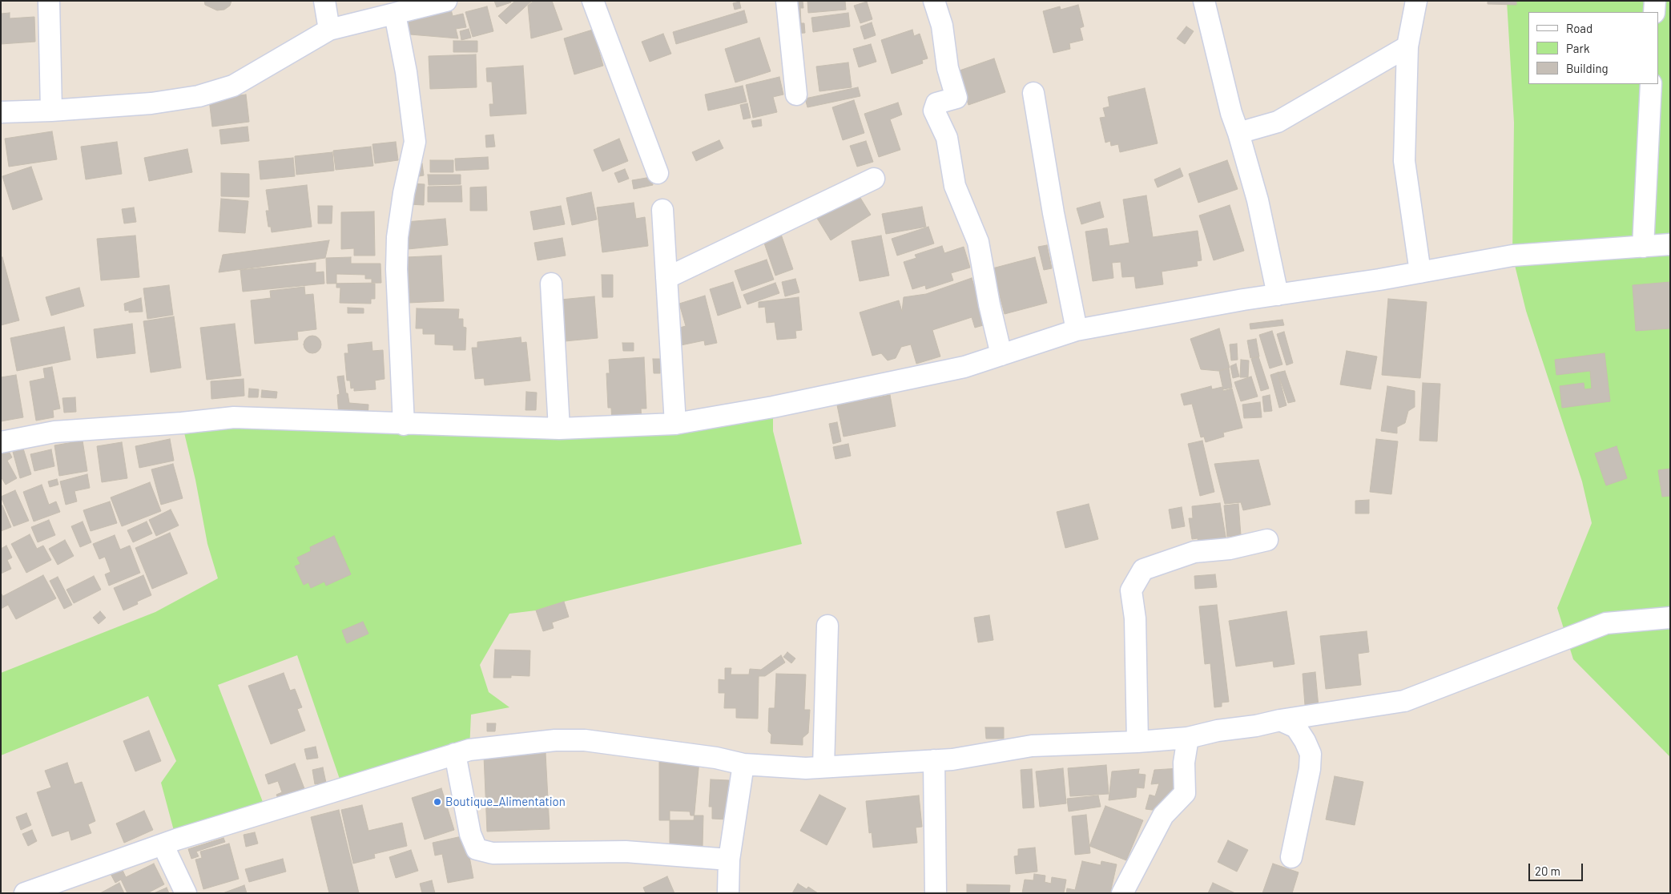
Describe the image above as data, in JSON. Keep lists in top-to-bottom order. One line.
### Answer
{"places":["Boutique_Alimentation"],"legend":["Road","Park","Building"],"scale_bar":"20 m"}
